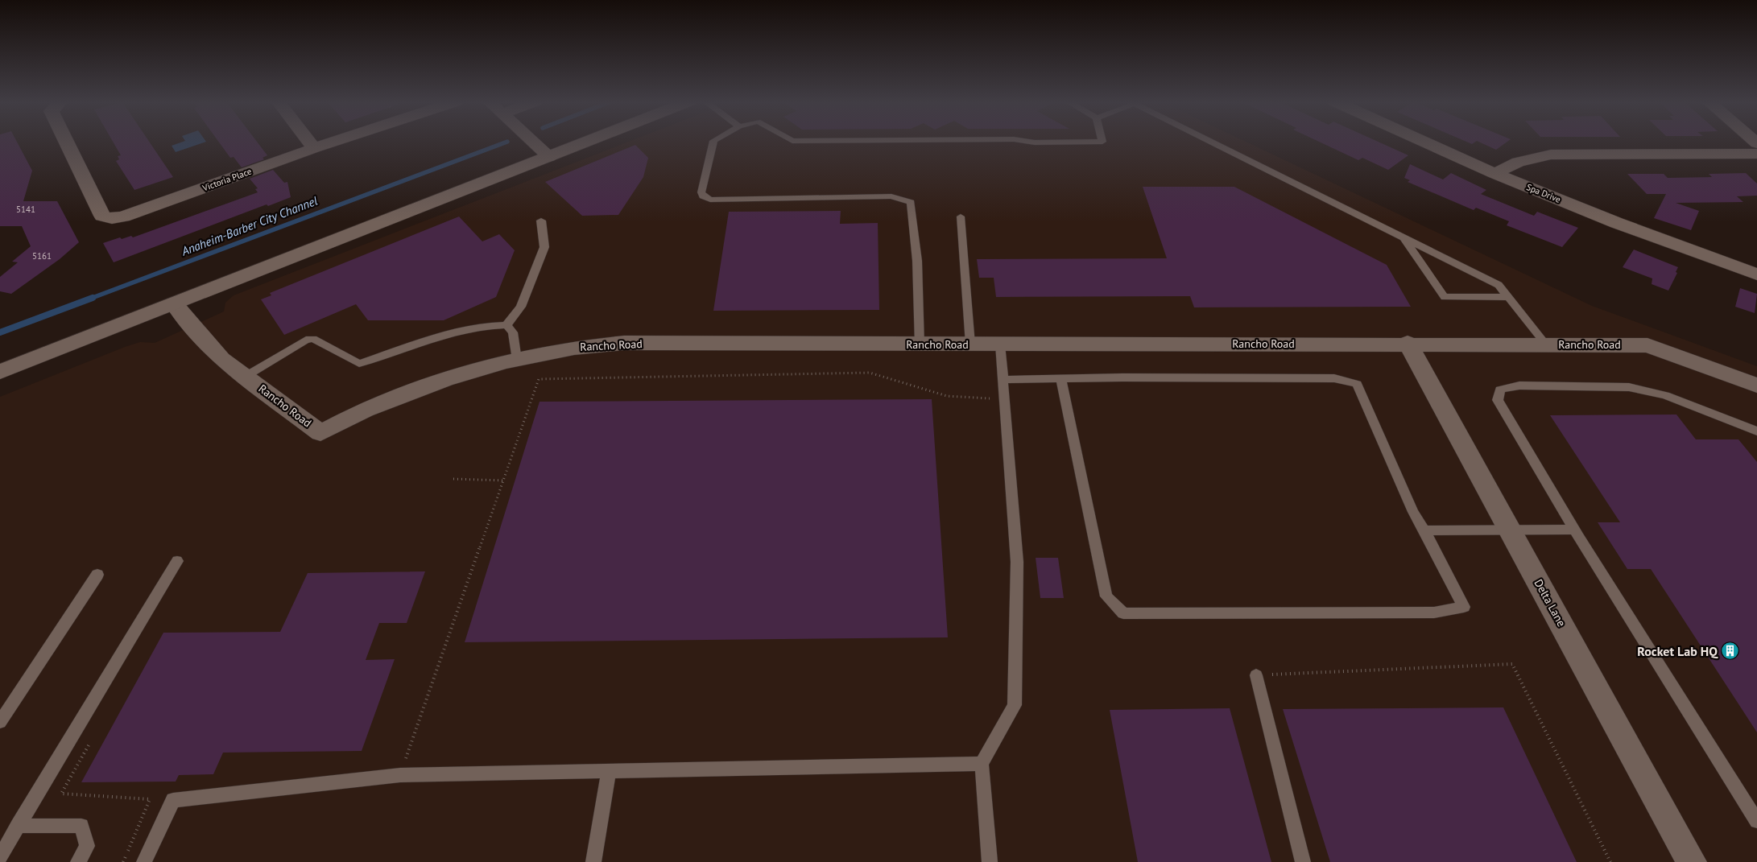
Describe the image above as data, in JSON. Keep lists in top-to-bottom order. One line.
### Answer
{"streets":{"street":["Victoria Place","Spa Drive","Rancho Road","Delta Lane"]},"crossings":[["Rancho Road","Delta Lane"]],"water":["Anaheim-Barber City Channel"],"places":{"building":["Rocket Lab HQ"]},"house_numbers":["5141","5161"]}
